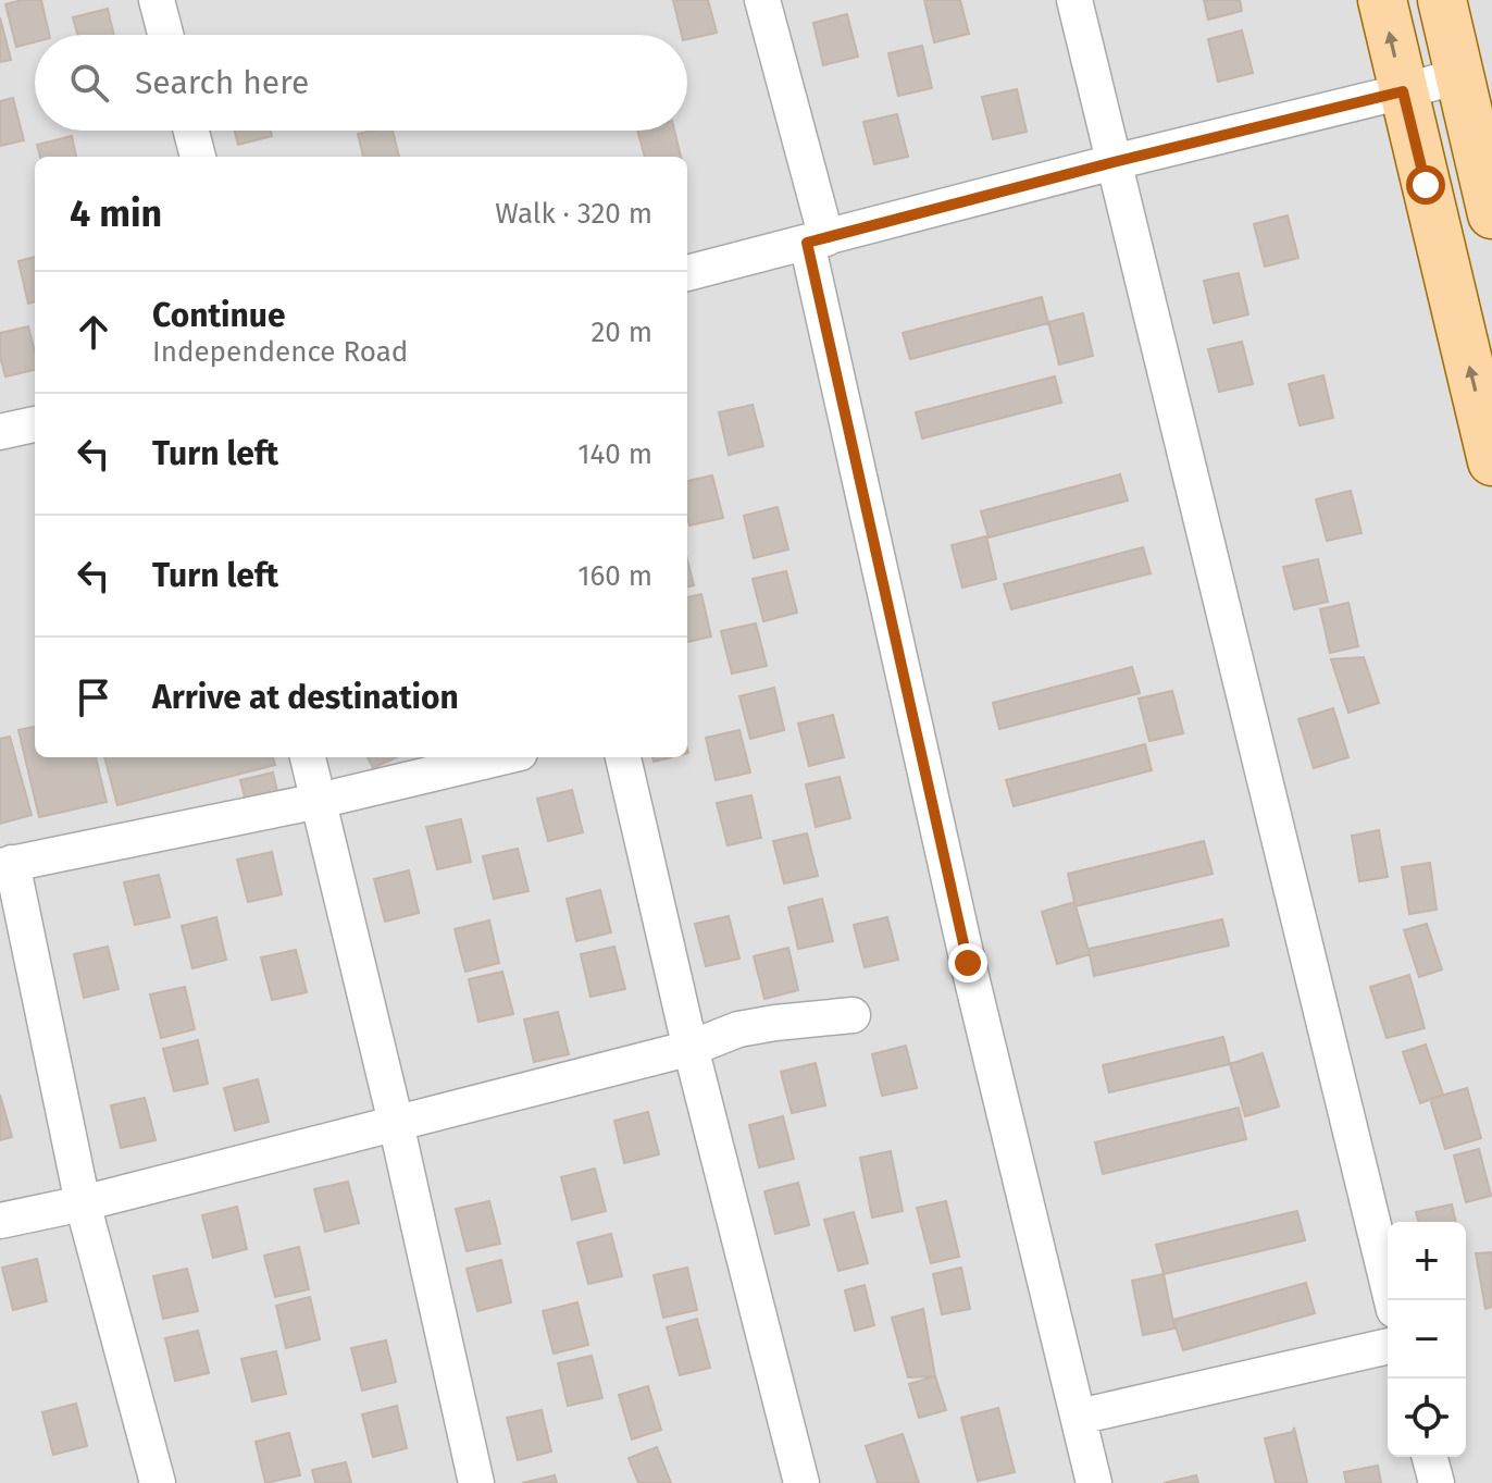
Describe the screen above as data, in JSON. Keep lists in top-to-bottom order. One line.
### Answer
{"page":{"search":"Search here","heading":["4 min","Walk · 320 m"],"list":[["Continue","Independence Road","20 m"],["Turn left","140 m"],["Turn left","160 m"],"Arrive at destination"],"map_buttons":["+","−"]}}
